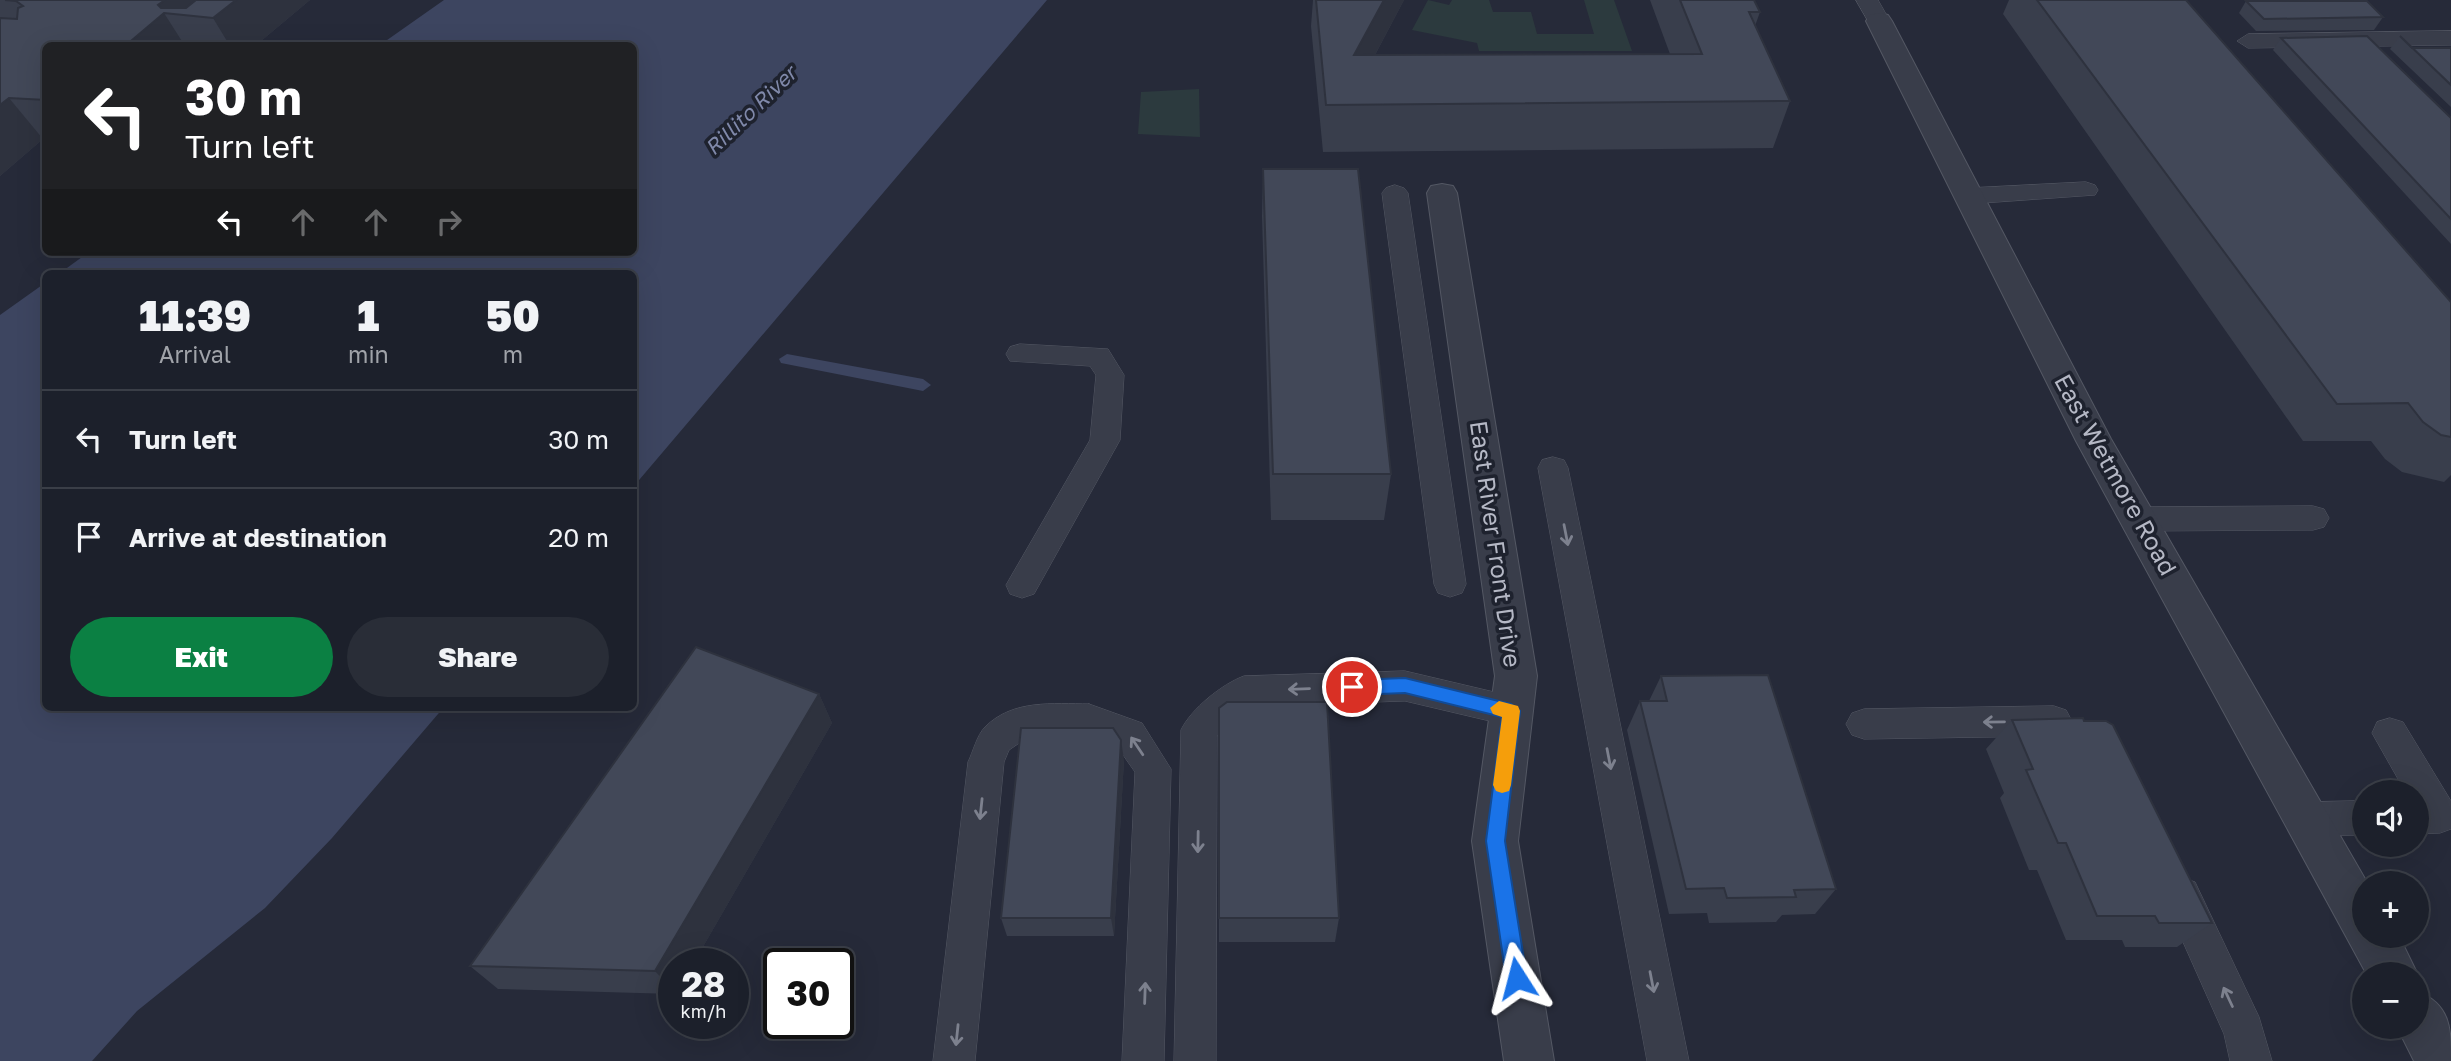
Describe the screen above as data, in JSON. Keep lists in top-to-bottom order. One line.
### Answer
{"streets":{"street":["East Wetmore Road","East River Front Drive"]},"water":["Rillito River"],"page":{"turn":["30 m","Turn left"],"eta":["11:39","Arrival","1","min","50","m"],"list":[{"name":"Turn left","value":"30 m"},{"name":"Arrive at destination","value":"20 m"}],"buttons":["Exit","Share"],"map_buttons":["+","−"],"speed":"28 km/h","limit":"30"}}
